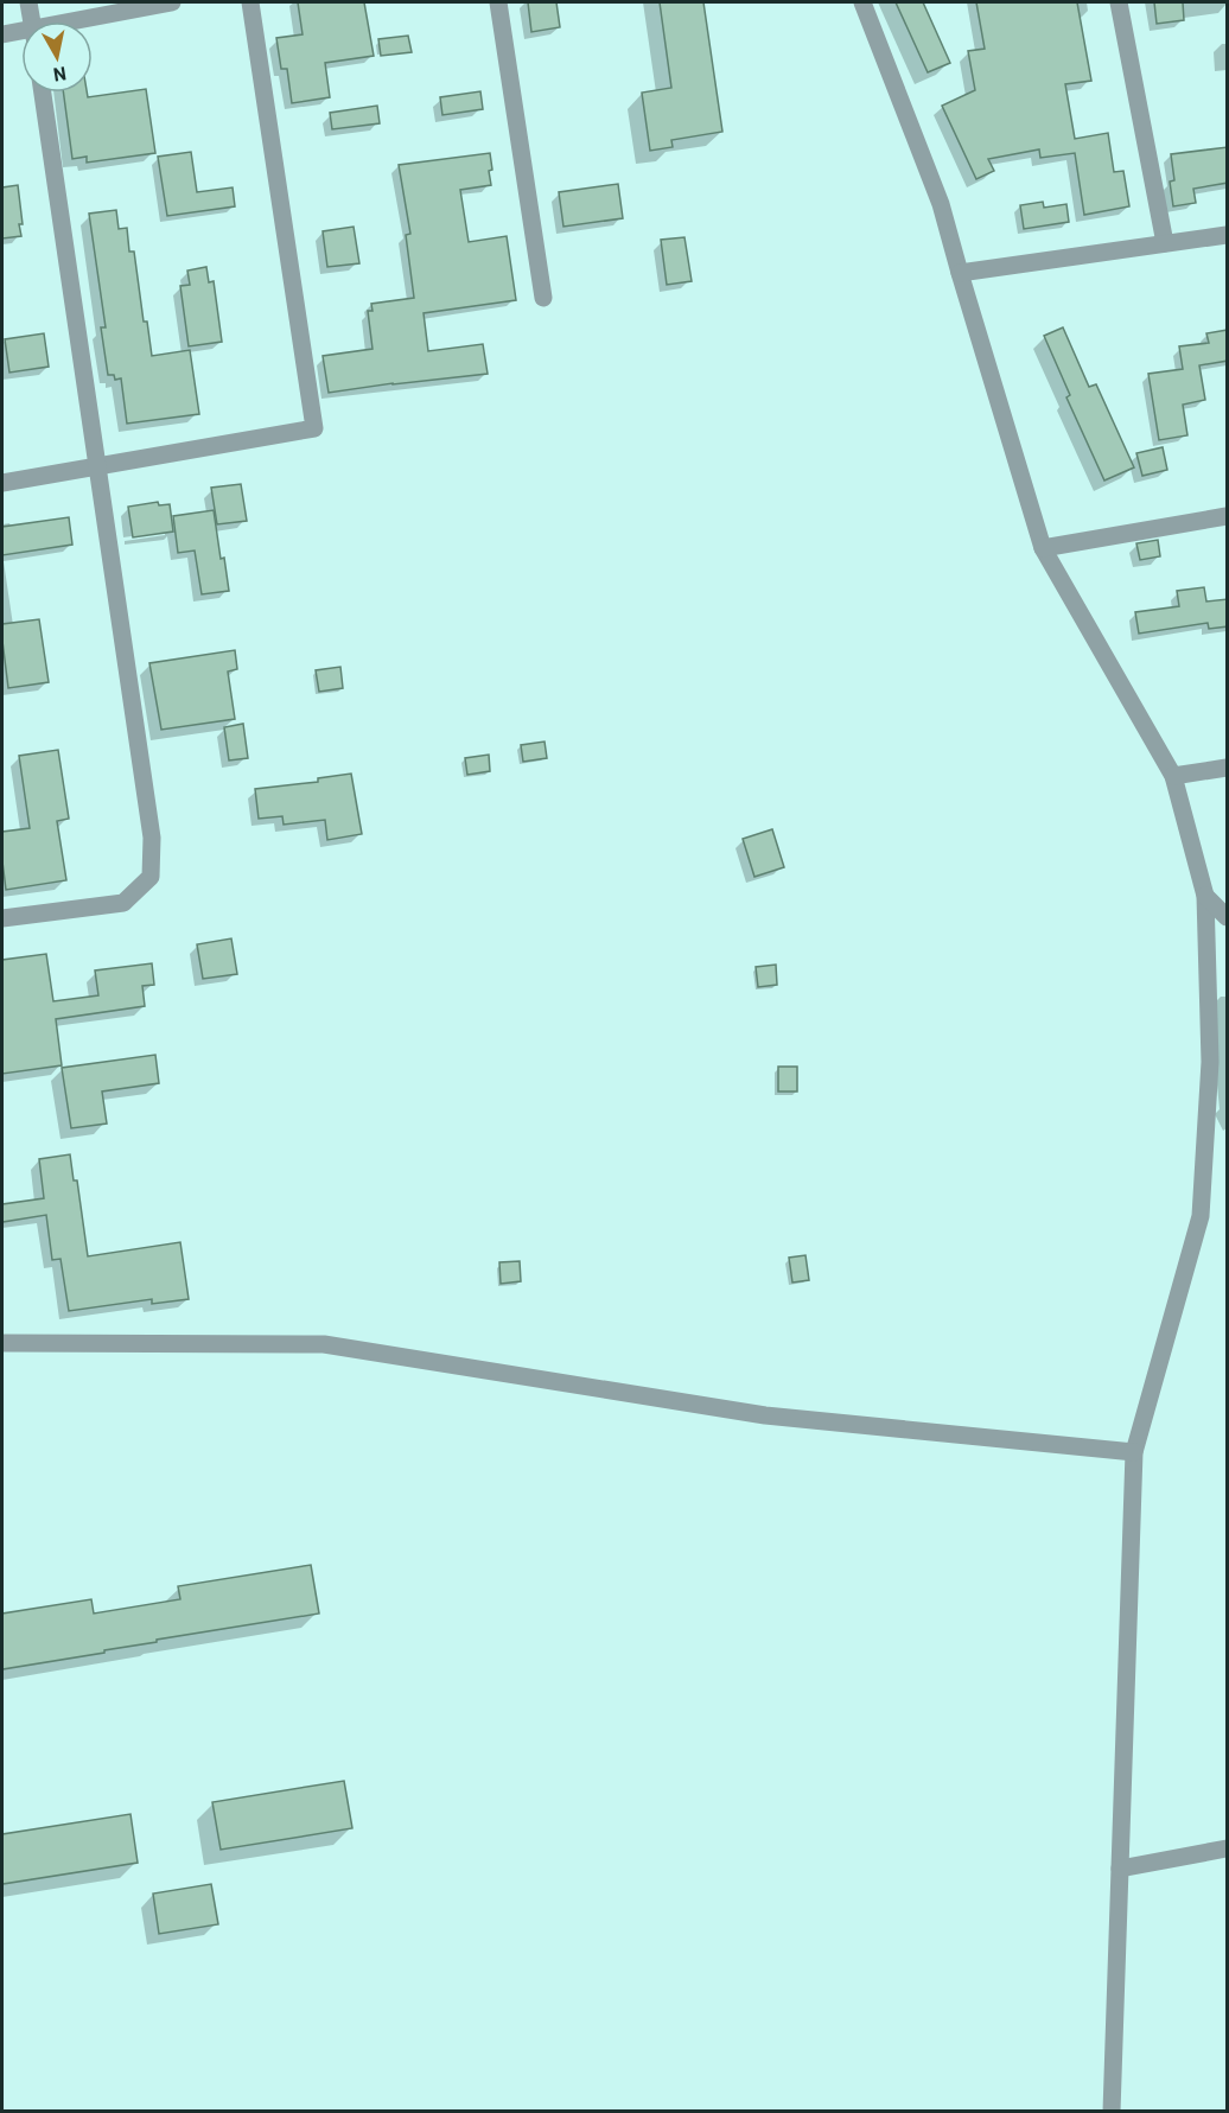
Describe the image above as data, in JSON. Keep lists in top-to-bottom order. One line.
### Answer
{"north":"bottom"}
